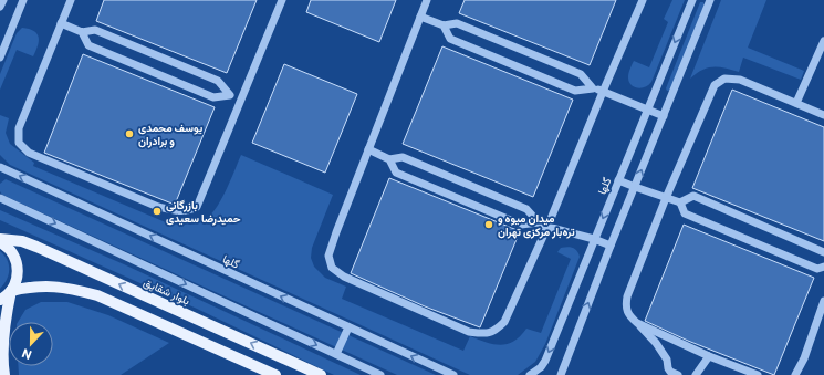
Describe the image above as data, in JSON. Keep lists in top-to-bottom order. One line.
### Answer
{"streets":{"main road":["بلوار شقایق"],"street":["گلها"]},"places":["یوسف محمدی و برادران","بازرگانی حمیدرضا سعیدی","میدان میوه و تره‌بار مرکزی تهران"],"north":"bottom"}
